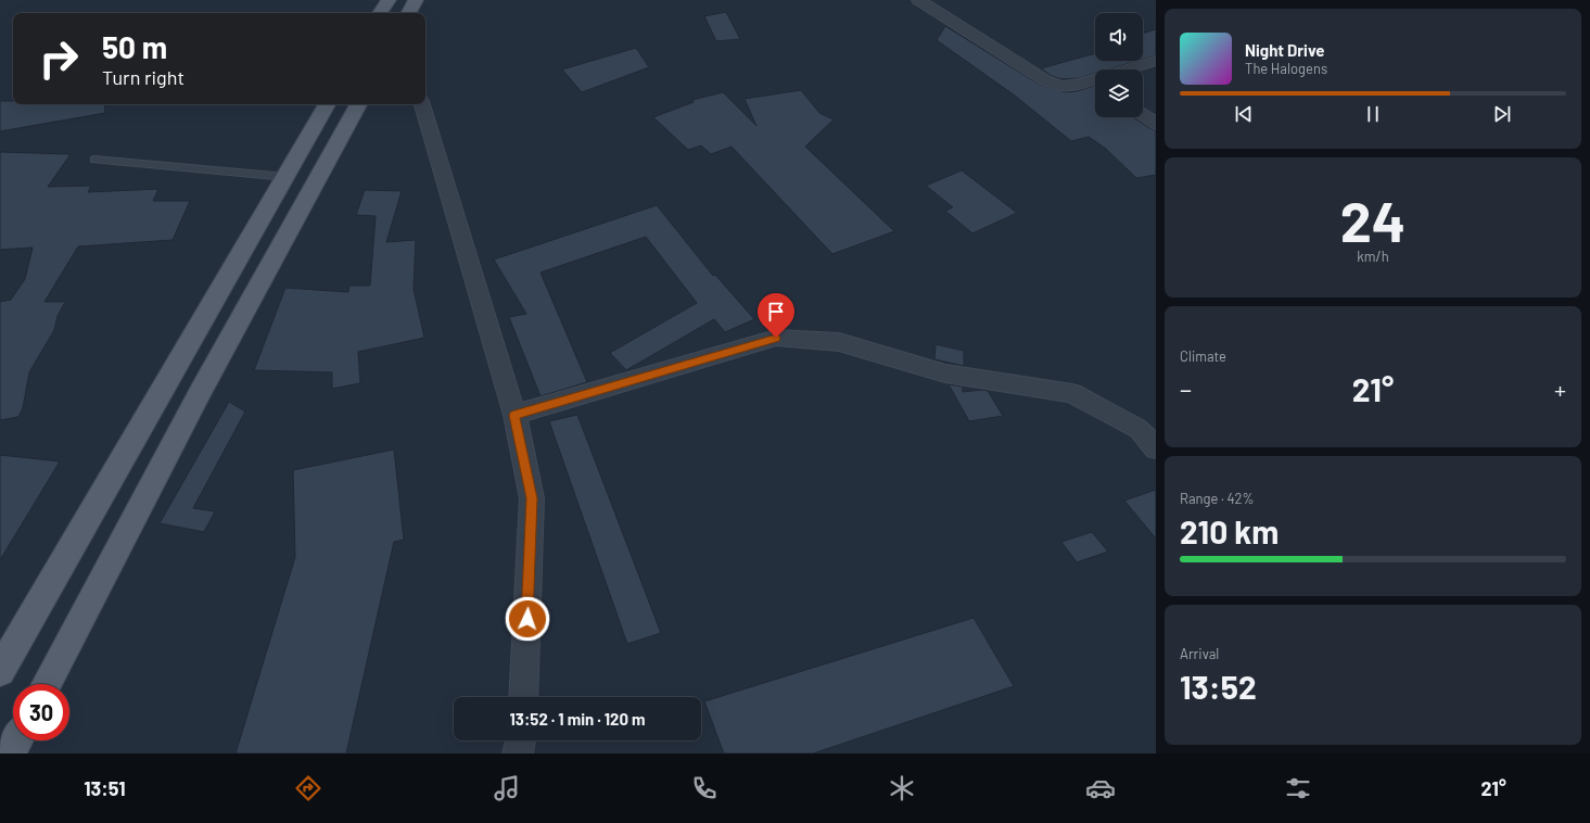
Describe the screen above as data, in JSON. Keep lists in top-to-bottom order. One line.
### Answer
{"page":{"turn":["50 m","Turn right"],"song":["Night Drive","The Halogens"],"tile":[["24","km/h"],"Climate",["Range · 42%","210 km"],["Arrival","13:52"]],"heat":["−","21°","+"],"limit":"30","trip":"13:52 · 1 min · 120 m","tabs":["13:51","21°"]}}
